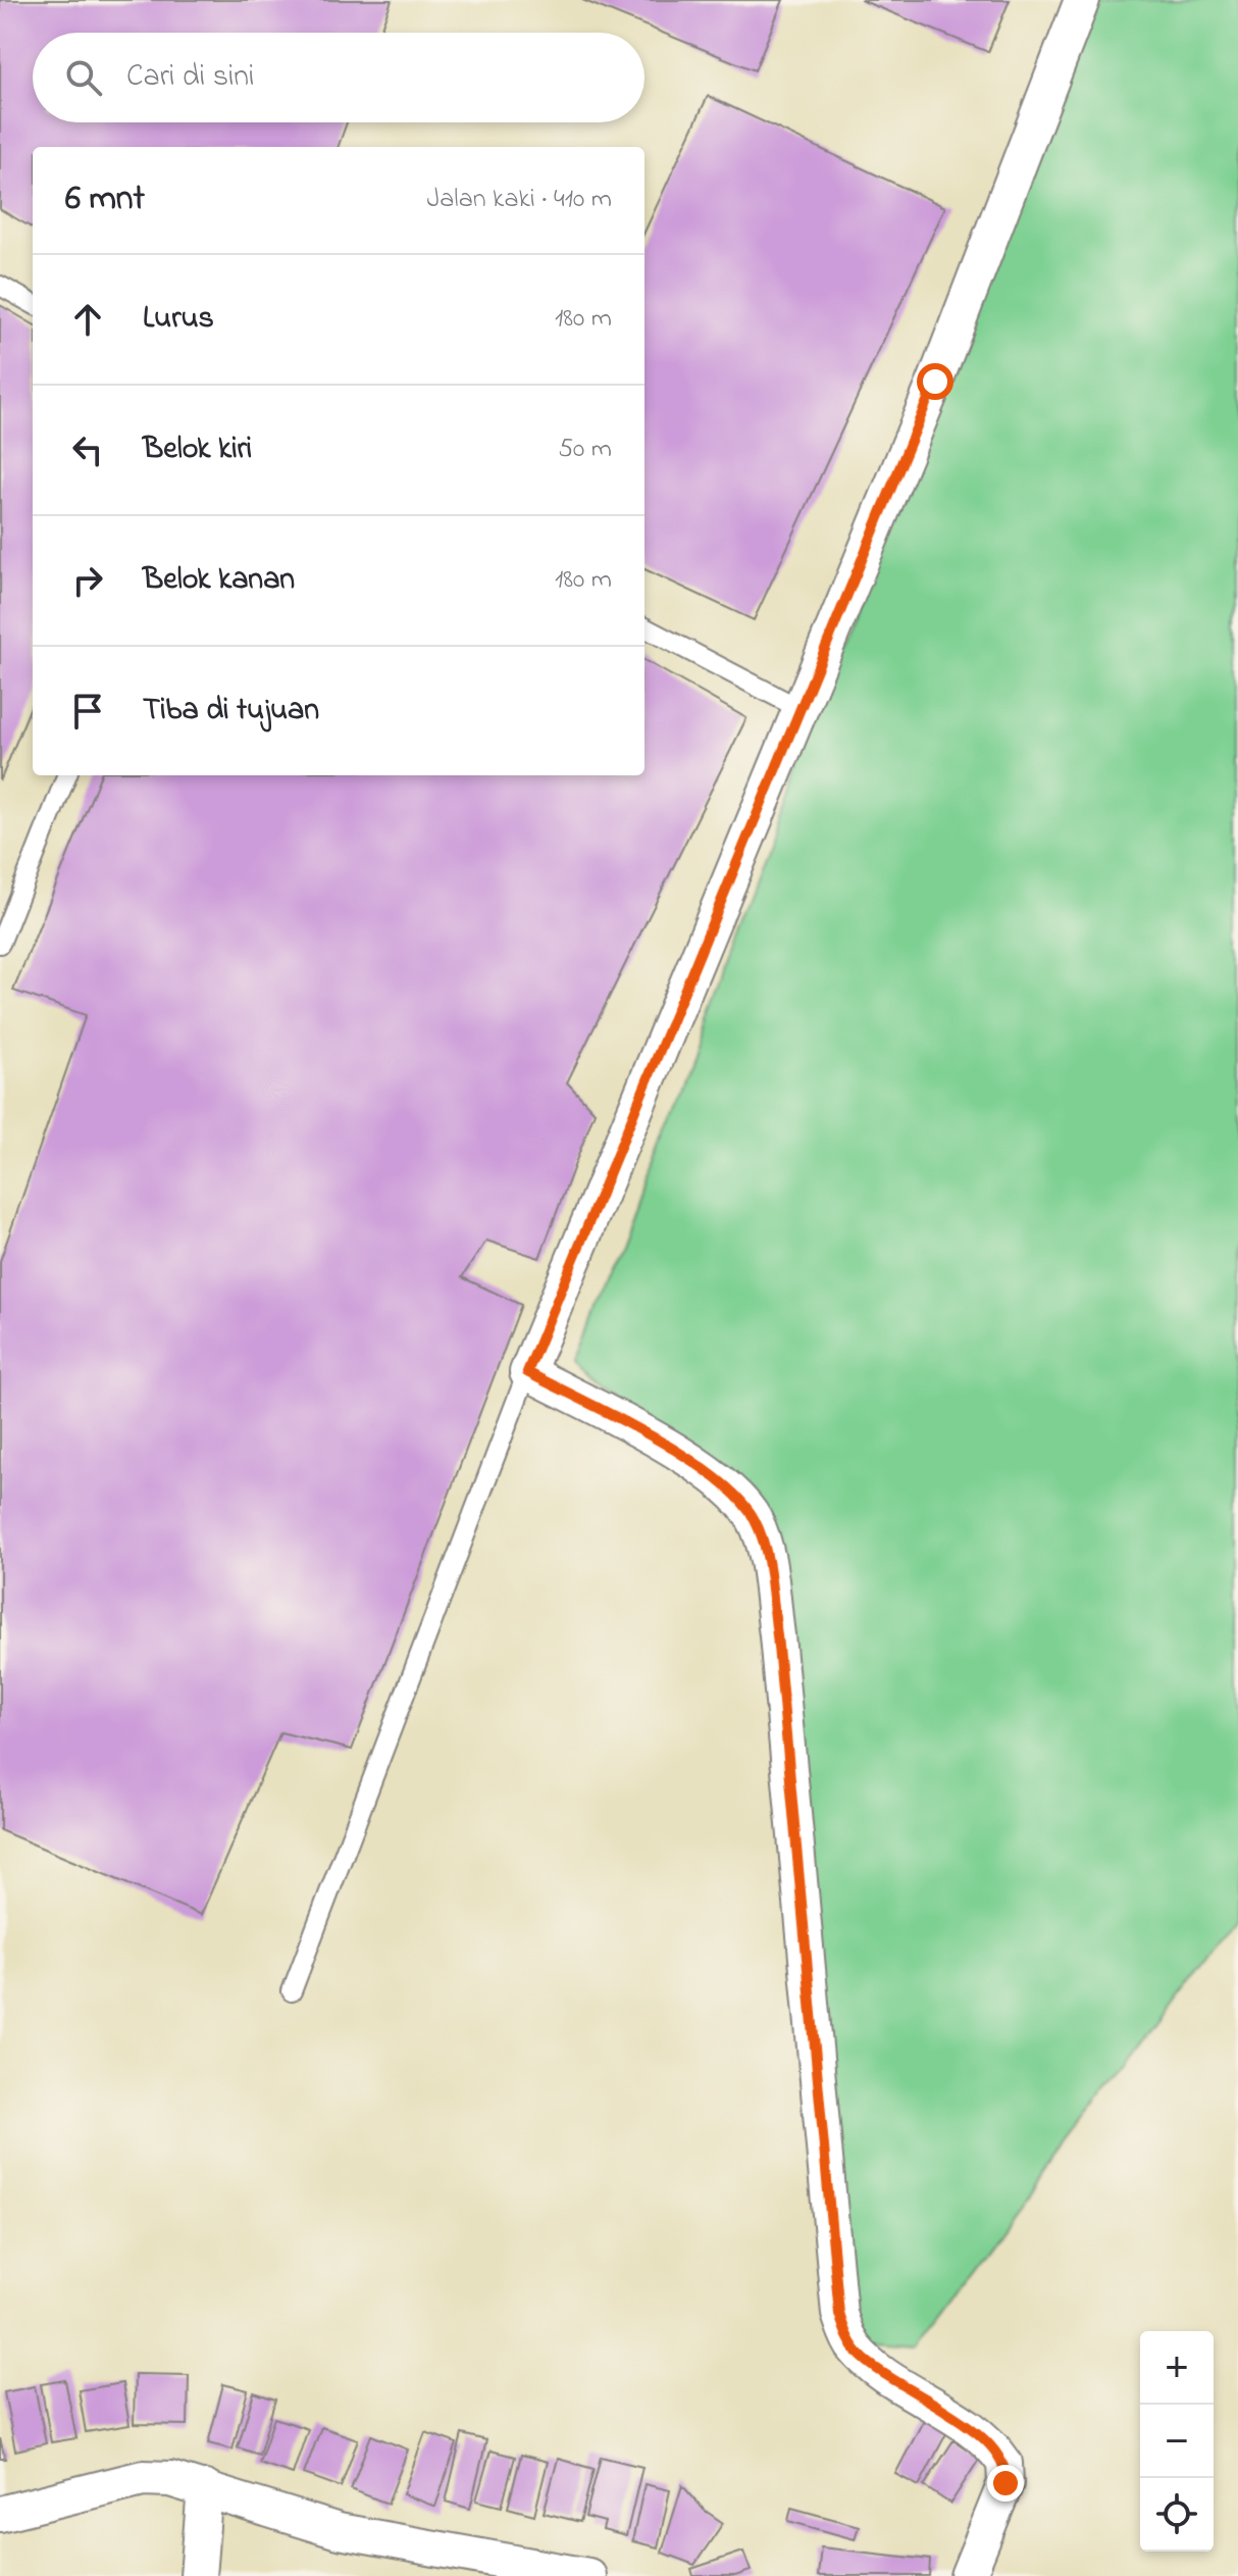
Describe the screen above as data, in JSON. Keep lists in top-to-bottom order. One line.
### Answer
{"page":{"search":"Cari di sini","heading":["6 mnt","Jalan kaki · 410 m"],"list":[["Lurus","180 m"],["Belok kiri","50 m"],["Belok kanan","180 m"],"Tiba di tujuan"],"map_buttons":["+","−"]}}
